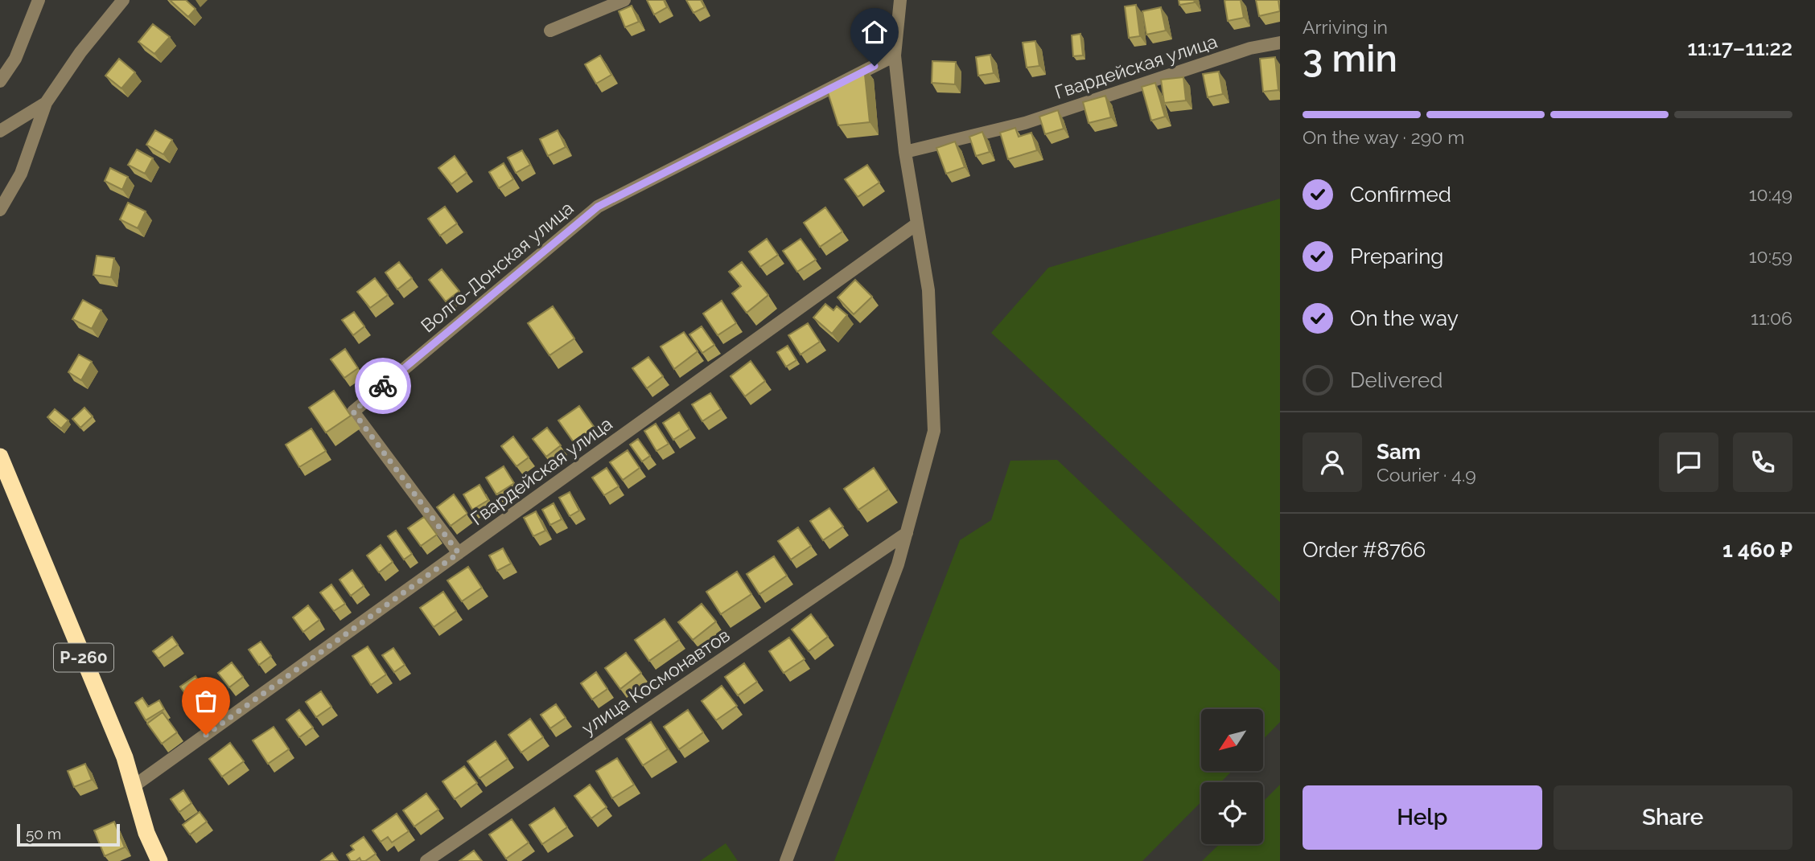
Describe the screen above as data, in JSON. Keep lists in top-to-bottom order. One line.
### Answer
{"streets":{"highway":["Р-260"],"street":["Гвардейская улица","Волго-Донская улица","улица Космонавтов"]},"crossings":[["Гвардейская улица","Волго-Донская улица"],["Гвардейская улица","Р-260"]],"scale_bar":"50 m","north":"bottom left","page":{"heading":["3 min","Arriving in","11:17–11:22"],"panel":["Sam","Courier · 4.9","Order #8766","1 460 ₽"],"bar":"On the way · 290 m","list":[["Confirmed","10:49"],["Preparing","10:59"],["On the way","11:06"],"Delivered"],"buttons":["Help","Share"],"scale":"50 m"}}
